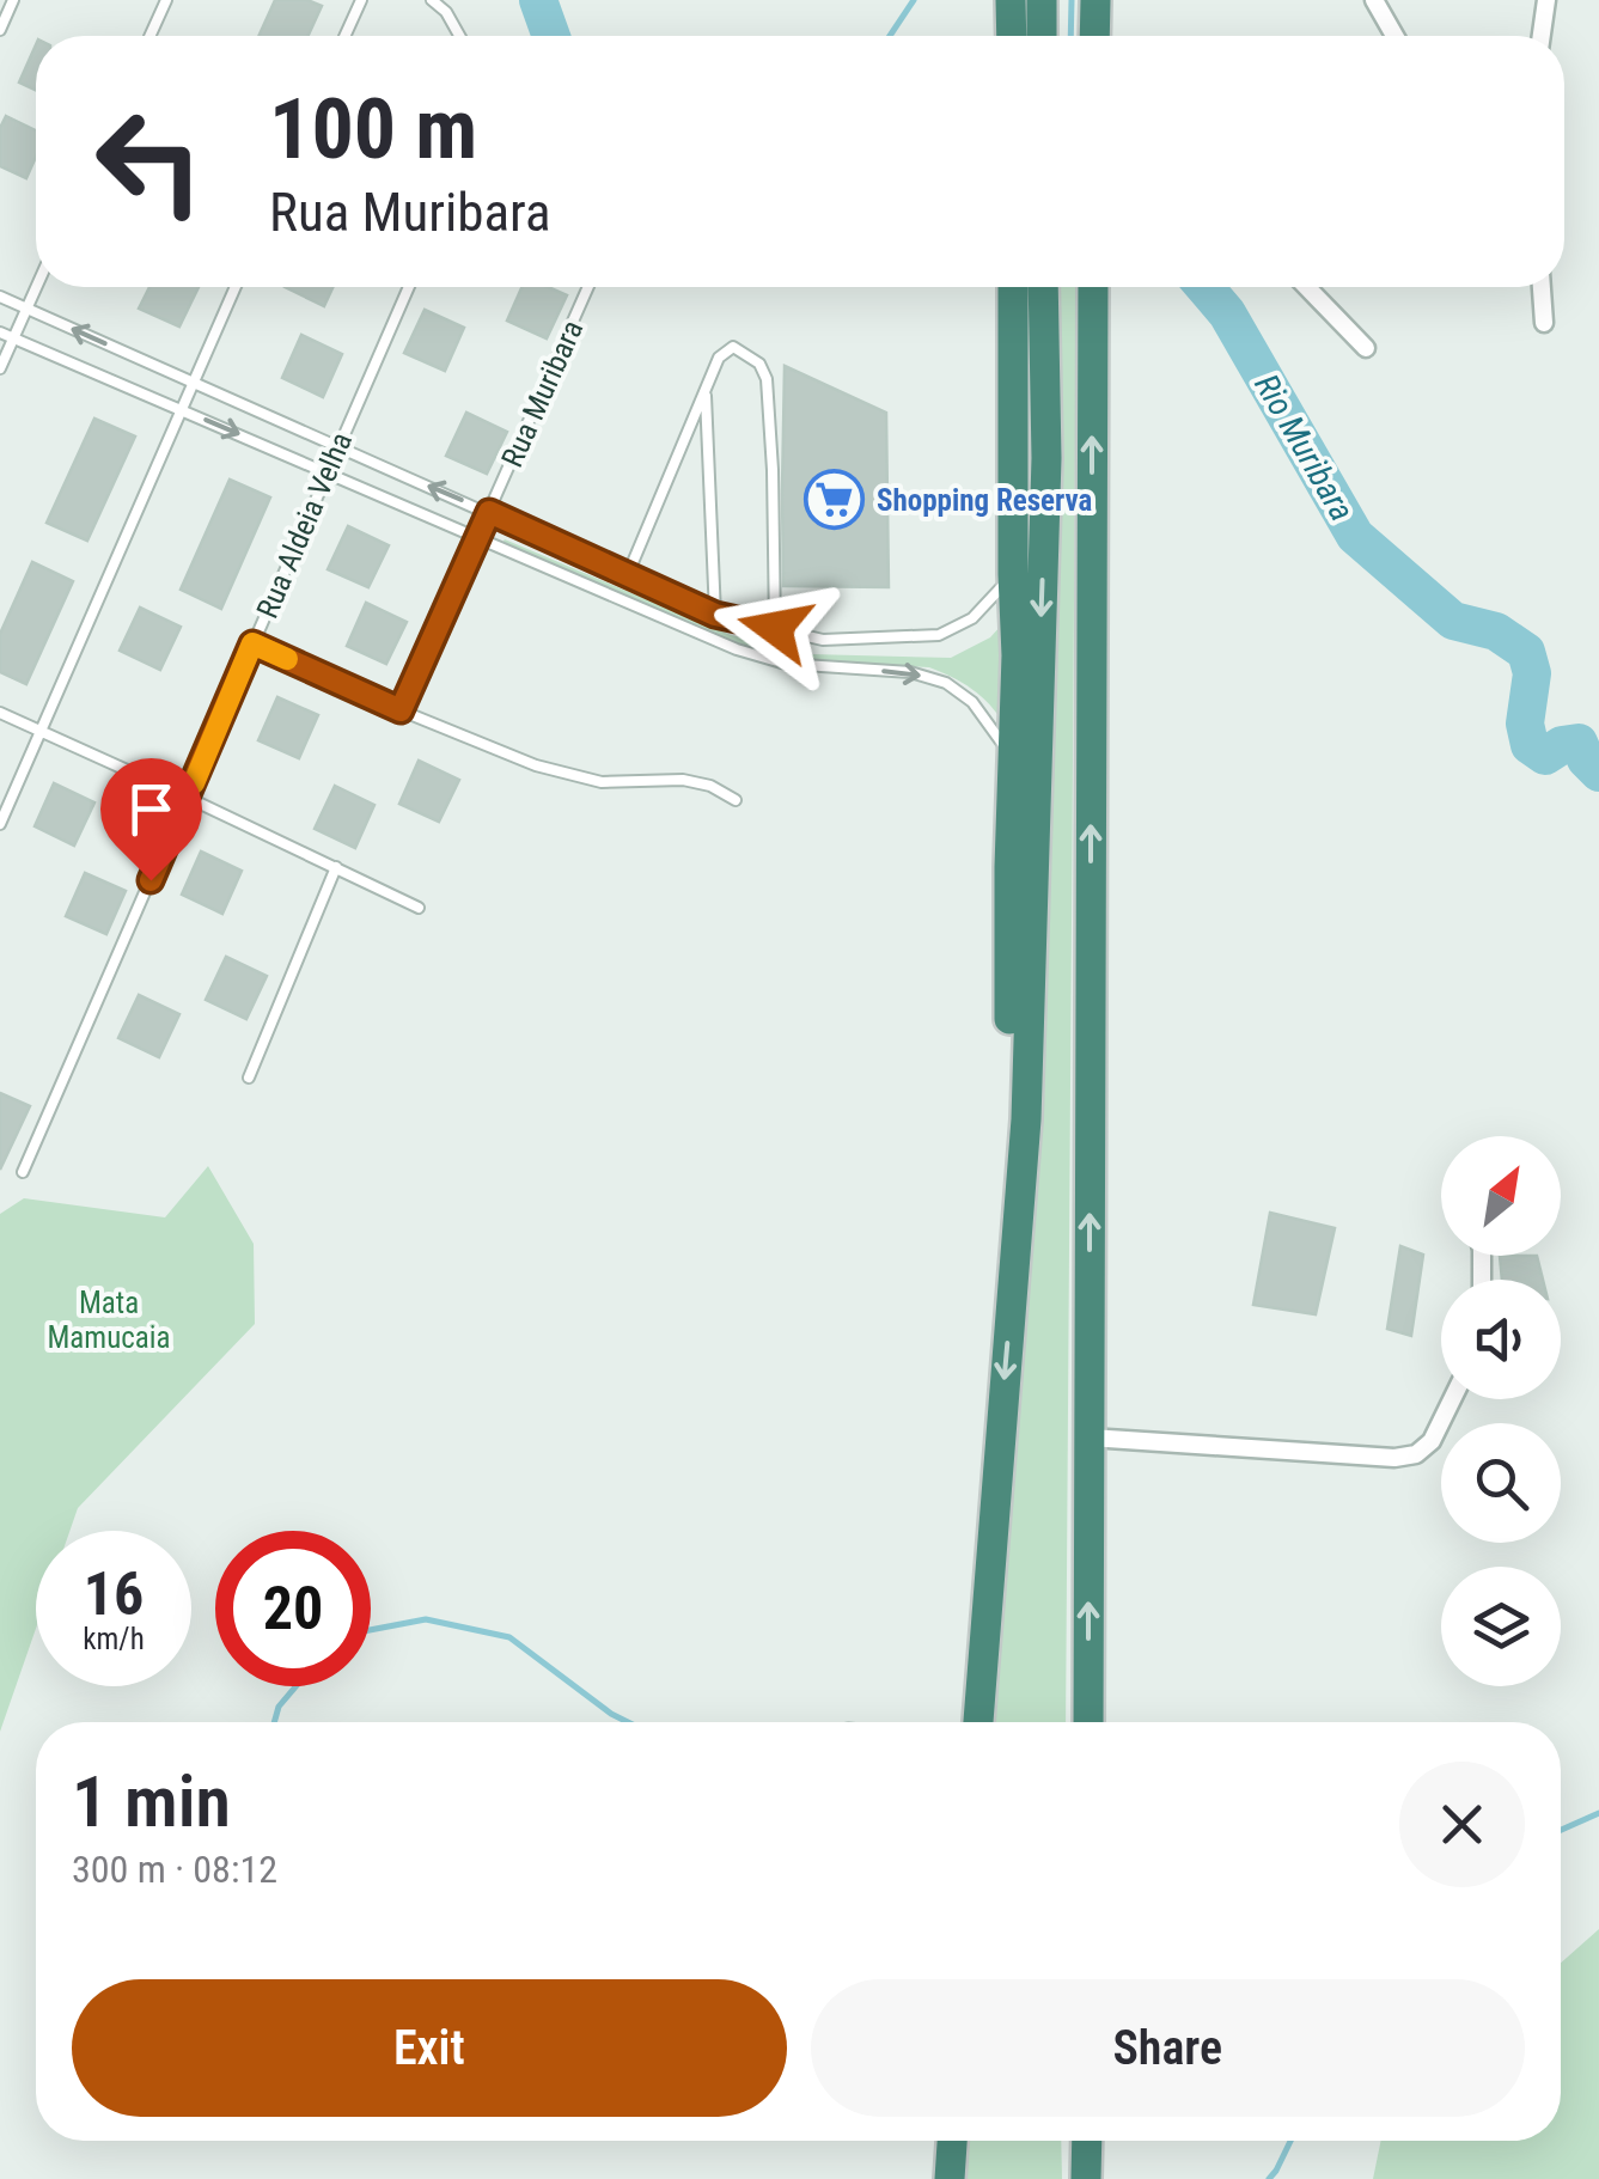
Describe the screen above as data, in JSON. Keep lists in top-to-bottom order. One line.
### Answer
{"streets":{"lane":["Rua Muribara","Rua Aldeia Velha"]},"water":["Rio Muribara"],"parks":["Mata Mamucaia"],"places":{"supermarket":["Shopping Reserva"]},"north":"top right","page":{"turn":["100 m","Rua Muribara"],"speed":"16 km/h","limit":"20","heading":["1 min","300 m · 08:12"],"buttons":["Exit","Share"]}}
